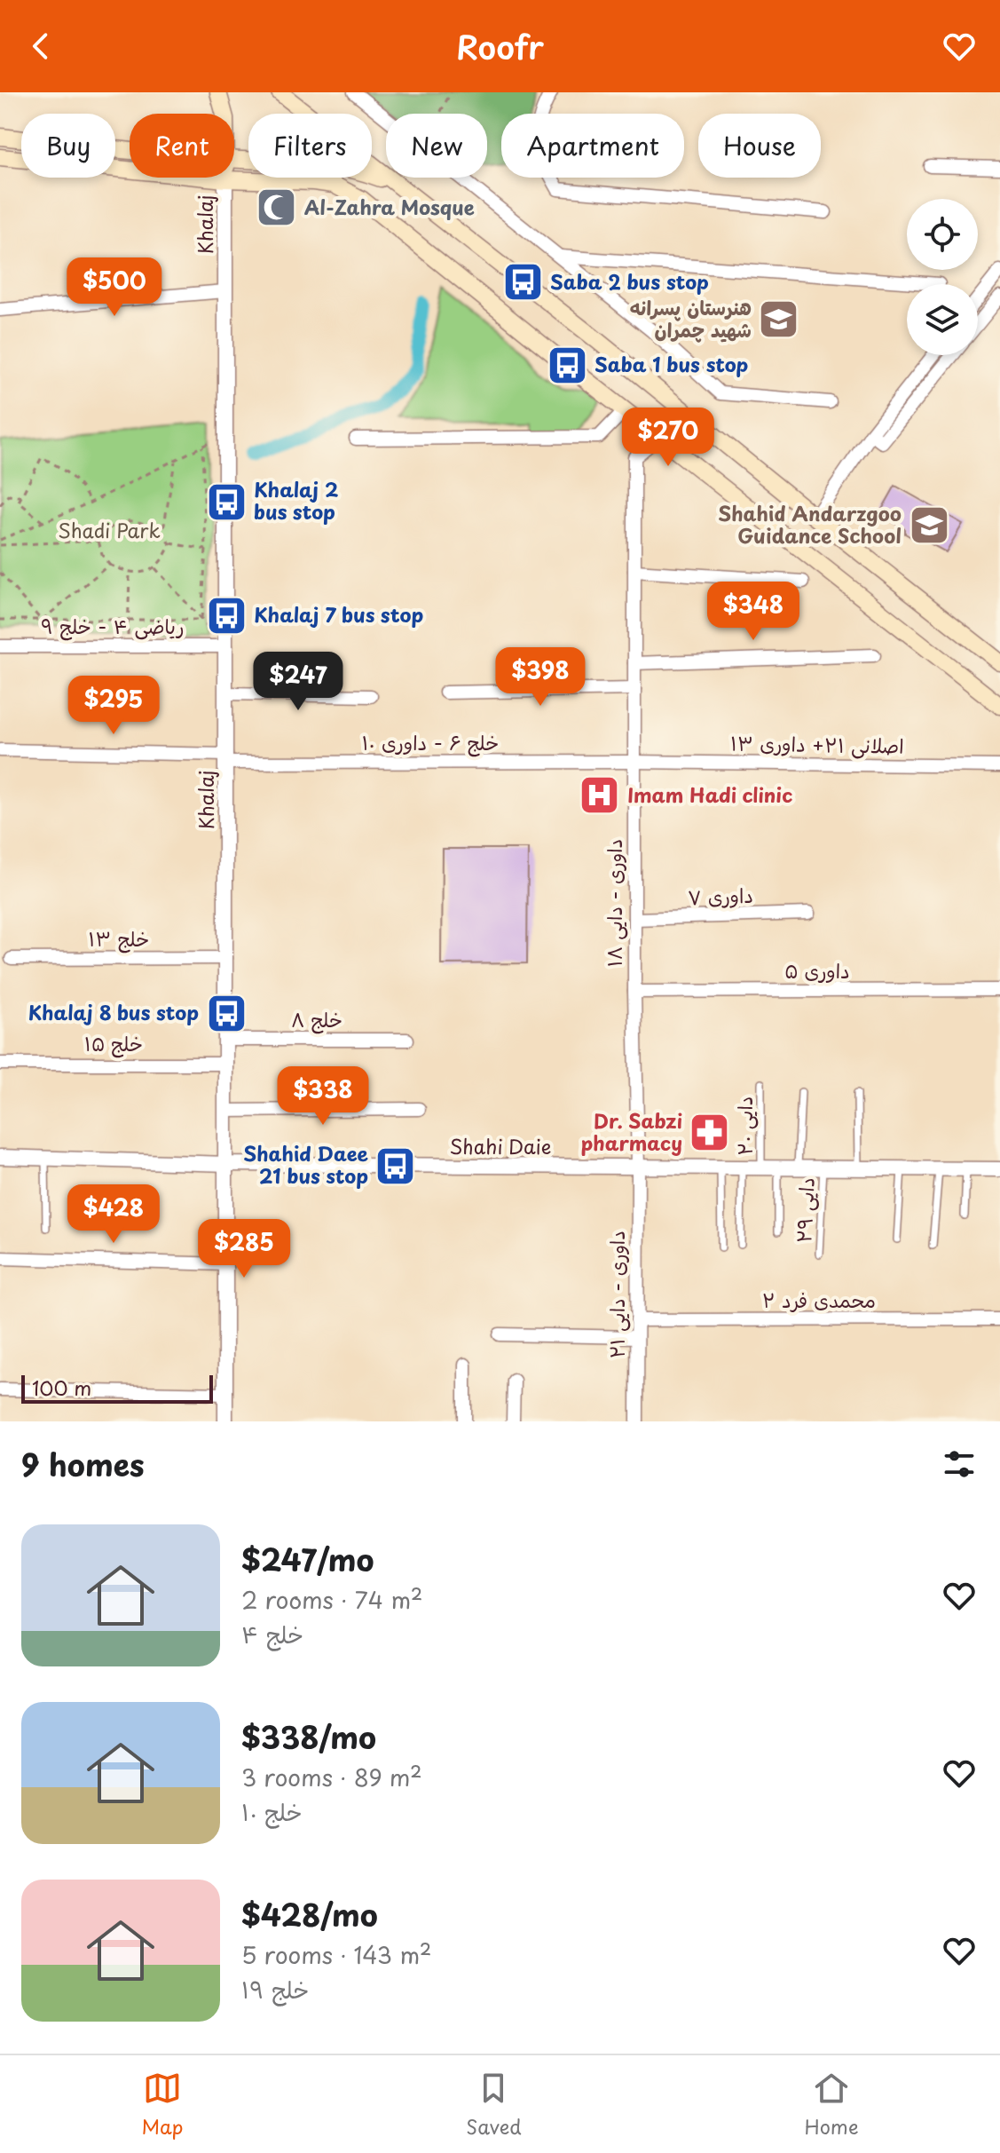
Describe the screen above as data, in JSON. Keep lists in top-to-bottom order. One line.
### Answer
{"streets":{"street":["Khalaj","ریاضی ۴ - خلج ۹","خلج ۶ - داوری ۱۰","اصلانی ۲۱+ داوری ۱۳","داوری ۷","داوری - دایی ۱۸","خلج ۱۳","داوری ۵","خلج ۸","خلج ۱۵","Shahi Daie","داوری - دایی ۲۱","محمدی فرد ۲"],"lane":["دایی ۲۰","دایی ۲۹"]},"crossings":[["Khalaj","ریاضی ۴ - خلج ۹"],["Khalaj","خلج ۶ - داوری ۱۰"],["Khalaj","خلج ۱۳"],["Khalaj","خلج ۸"],["Khalaj","خلج ۱۵"],["Khalaj","Shahi Daie"],["خلج ۶ - داوری ۱۰","اصلانی ۲۱+ داوری ۱۳"],["خلج ۶ - داوری ۱۰","داوری - دایی ۱۸"],["اصلانی ۲۱+ داوری ۱۳","داوری - دایی ۱۸"],["داوری ۷","داوری - دایی ۱۸"],["داوری - دایی ۱۸","داوری ۵"],["داوری - دایی ۱۸","Shahi Daie"],["داوری - دایی ۱۸","داوری - دایی ۲۱"],["دایی ۲۰","Shahi Daie"],["Shahi Daie","دایی ۲۹"],["Shahi Daie","داوری - دایی ۲۱"],["داوری - دایی ۲۱","محمدی فرد ۲"]],"parks":["Shadi Park"],"places":{"mosque":["Al-Zahra Mosque"],"bus stop":["Saba 2 bus stop","Saba 1 bus stop","Khalaj 2 bus stop","Khalaj 7 bus stop","Khalaj 8 bus stop","Shahid Daee 21 bus stop"],"school or university":["هنرستان پسرانه شهید چمران","Shahid Andarzgoo Guidance School"],"hospital":["Imam Hadi clinic"],"pharmacy":["Dr. Sabzi pharmacy"]},"scale_bar":"100 m","page":{"header":"Roofr","chip":["Buy","Rent","Filters","New","Apartment","House"],"price":["$500","$270","$348","$398","$247","$295","$338","$428","$285"],"scale":"100 m","heading":"9 homes","list":[{"name":"$247/mo","note":"2 rooms · 74 m² · خلج ۴"},{"name":"$338/mo","note":"3 rooms · 89 m² · خلج ۱۰"},{"name":"$428/mo","note":"5 rooms · 143 m² · خلج ۱۹"}],"tabs":["Map","Saved","Home"]}}
